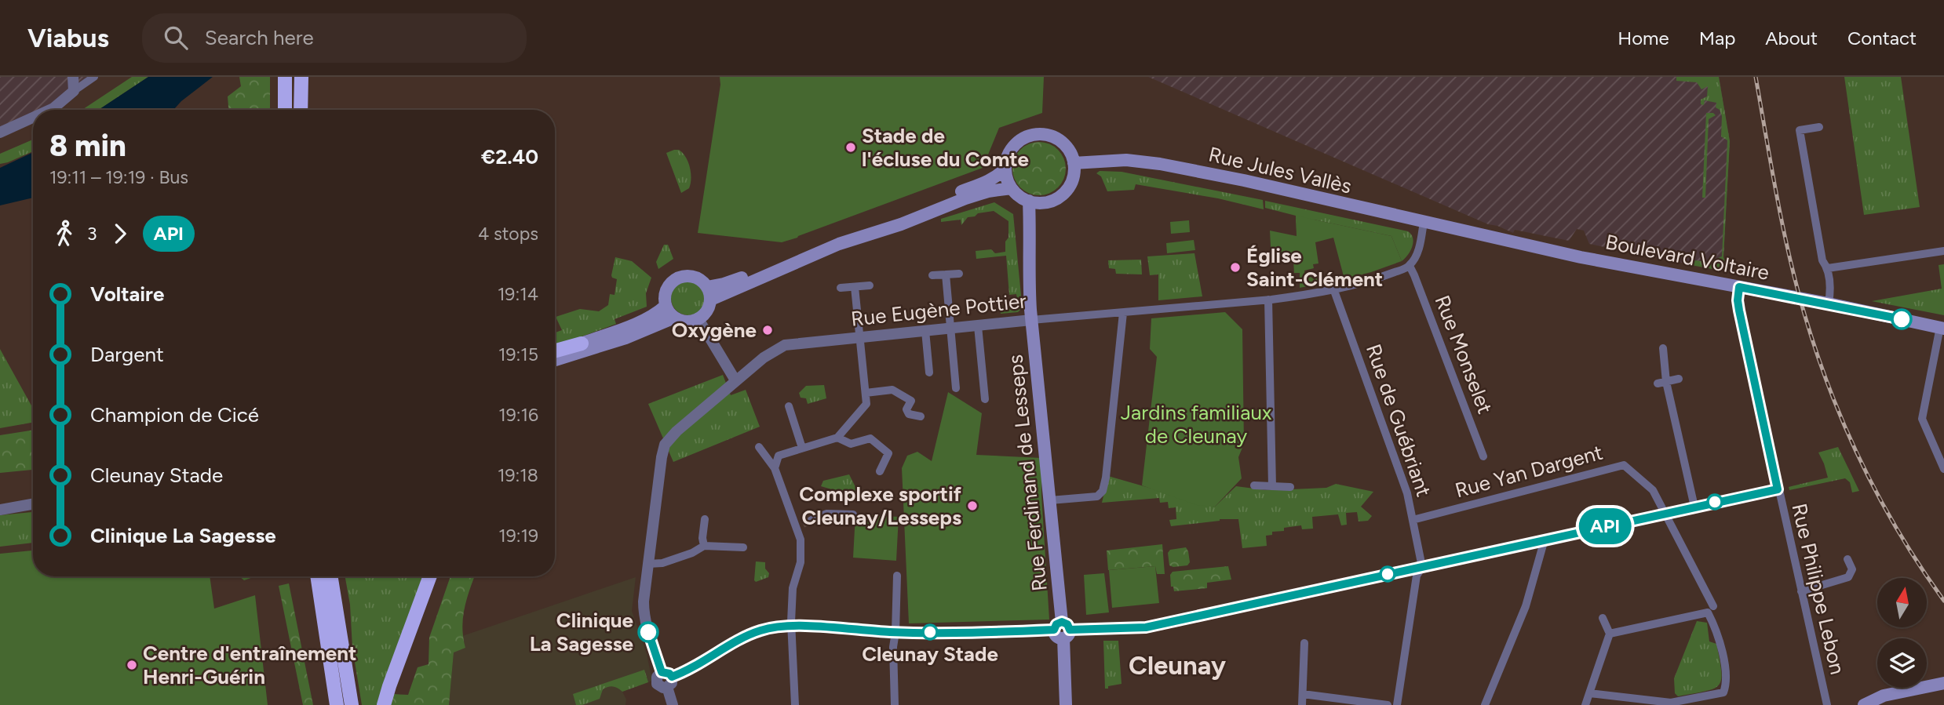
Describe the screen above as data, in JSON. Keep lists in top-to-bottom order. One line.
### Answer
{"streets":{"main road":["Rue Jules Vallès","Boulevard Voltaire","Rue Ferdinand de Lesseps"],"street":["Rue Eugène Pottier","Rue Monselet","Rue de Guébriant","Rue Yan Dargent","Rue Philippe Lebon"]},"crossings":[["Rue Jules Vallès","Boulevard Voltaire"],["Rue Jules Vallès","Rue Ferdinand de Lesseps"],["Boulevard Voltaire","Rue Philippe Lebon"],["Rue Eugène Pottier","Rue Monselet"],["Rue Eugène Pottier","Rue de Guébriant"],["Rue Eugène Pottier","Rue Ferdinand de Lesseps"],["Rue de Guébriant","Rue Yan Dargent"]],"districts":["Cleunay"],"parks":["Jardins familiaux de Cleunay"],"places":["Stade de l'écluse du Comte","Église Saint-Clément","Oxygène","Complexe sportif Cleunay/Lesseps","Clinique La Sagesse","Cleunay Stade","Centre d'entraînement Henri-Guérin"],"lines":["bus line API"],"north":"top","page":{"header":"Viabus","search":"Search here","nav":["Home","Map","About","Contact"],"on_map":"API","heading":["8 min","19:11 – 19:19 · Bus","€2.40"],"legs":["3","API","4 stops"],"list":[{"name":"Voltaire","value":"19:14"},{"name":"Dargent","value":"19:15"},{"name":"Champion de Cicé","value":"19:16"},{"name":"Cleunay Stade","value":"19:18"},{"name":"Clinique La Sagesse","value":"19:19"}]}}
